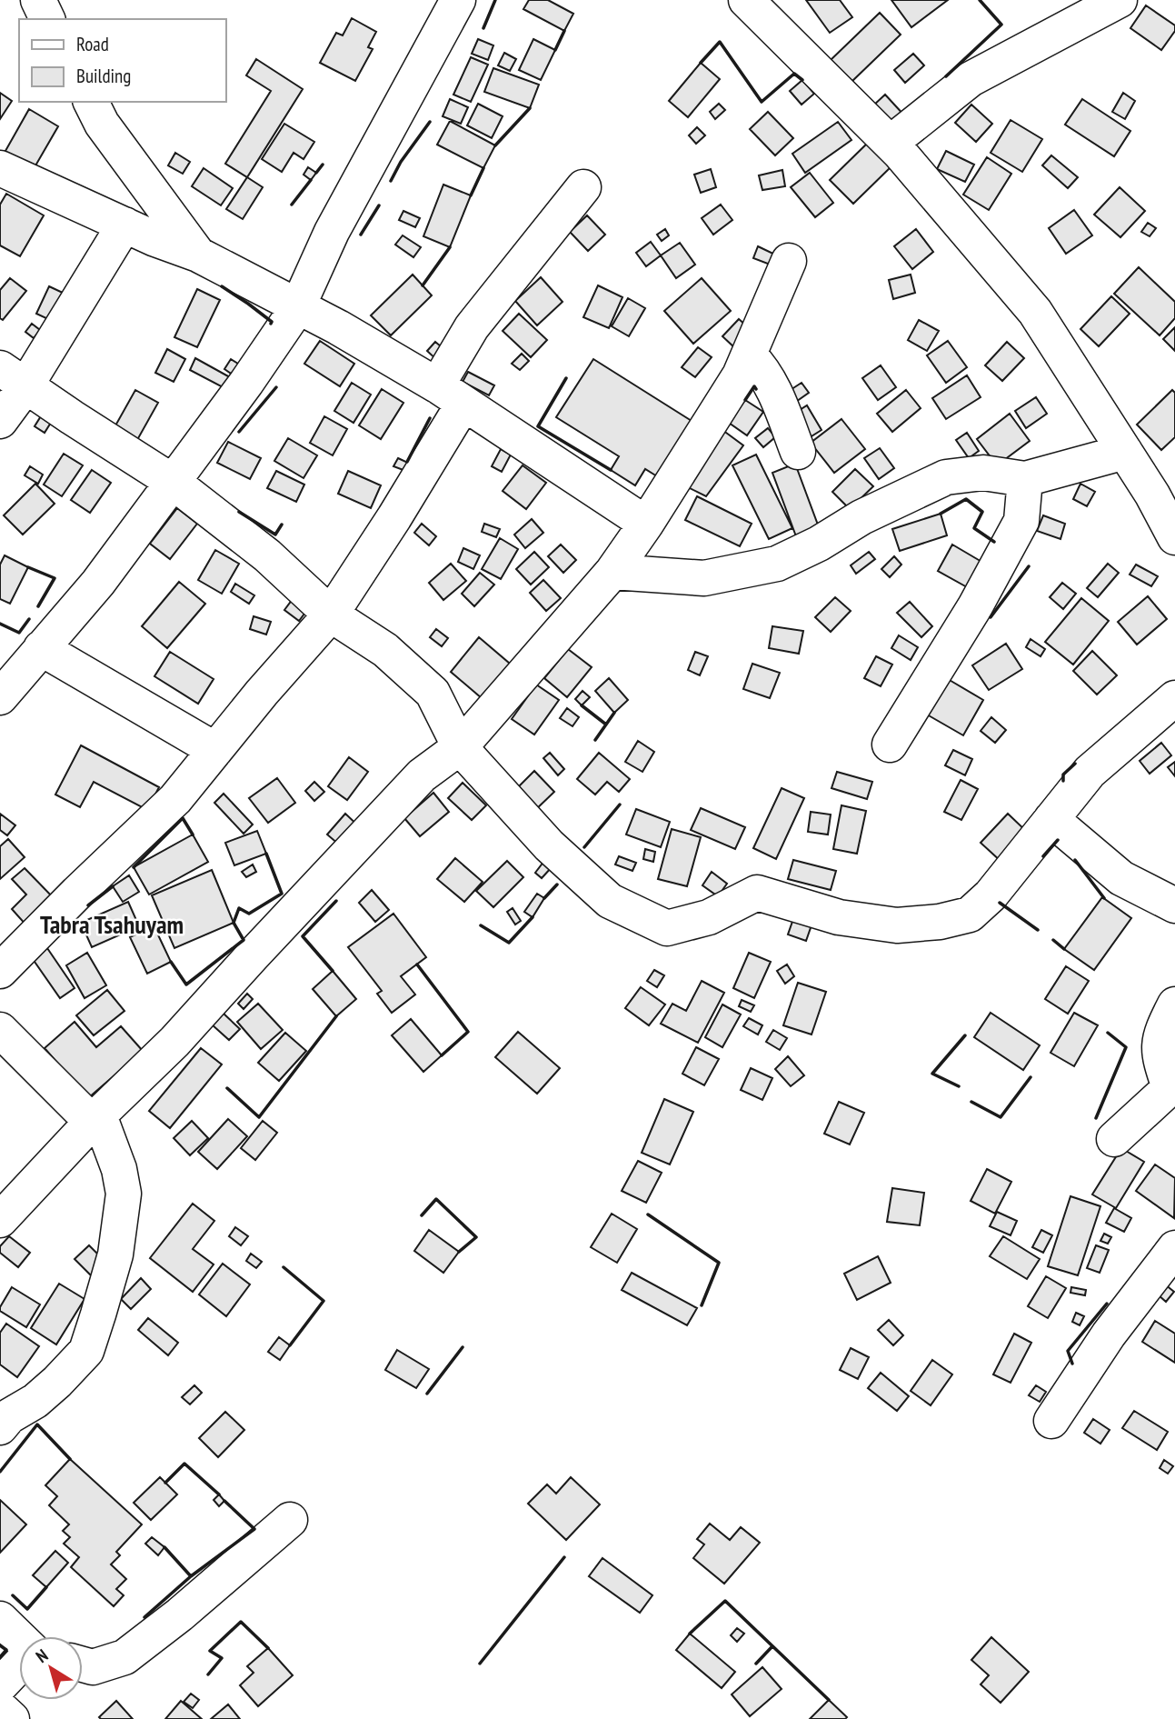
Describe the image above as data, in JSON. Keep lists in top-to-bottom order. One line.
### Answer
{"districts":["Tabra Tsahuyam"],"legend":["Road","Building"],"north":"top left"}
